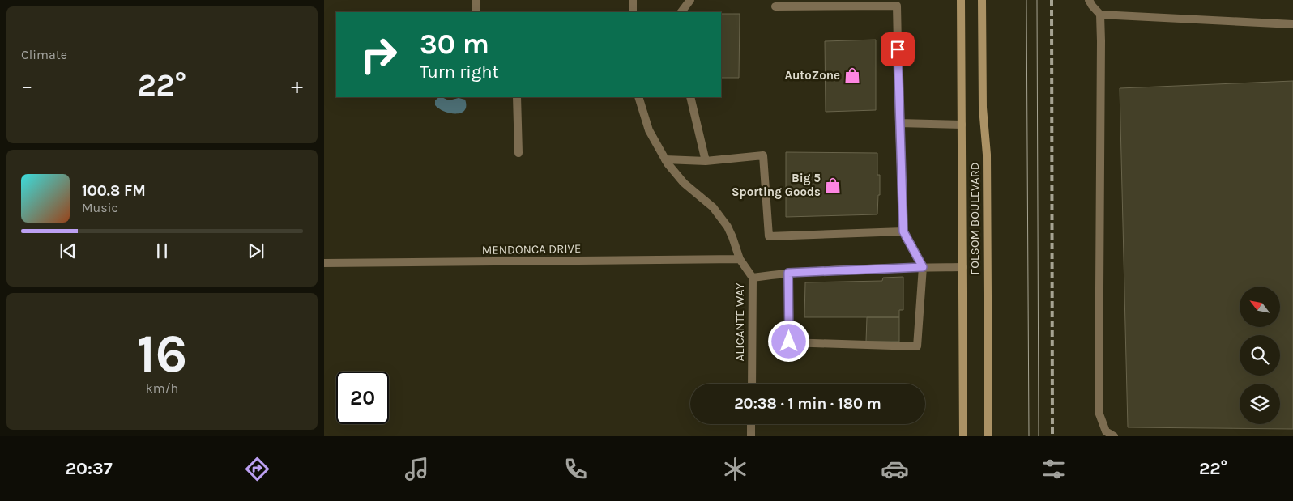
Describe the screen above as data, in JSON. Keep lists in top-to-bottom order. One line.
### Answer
{"streets":{"main road":["FOLSOM BOULEVARD"],"street":["MENDONCA DRIVE","ALICANTE WAY"]},"crossings":[["MENDONCA DRIVE","ALICANTE WAY"]],"places":{"shop":["AutoZone","Big 5 Sporting Goods"]},"north":"top left","page":{"tile":["Climate",["16","km/h"]],"turn":["30 m","Turn right"],"heat":["−","22°","+"],"song":["100.8 FM","Music"],"limit":"20","trip":"20:38 · 1 min · 180 m","tabs":["20:37","22°"]}}
